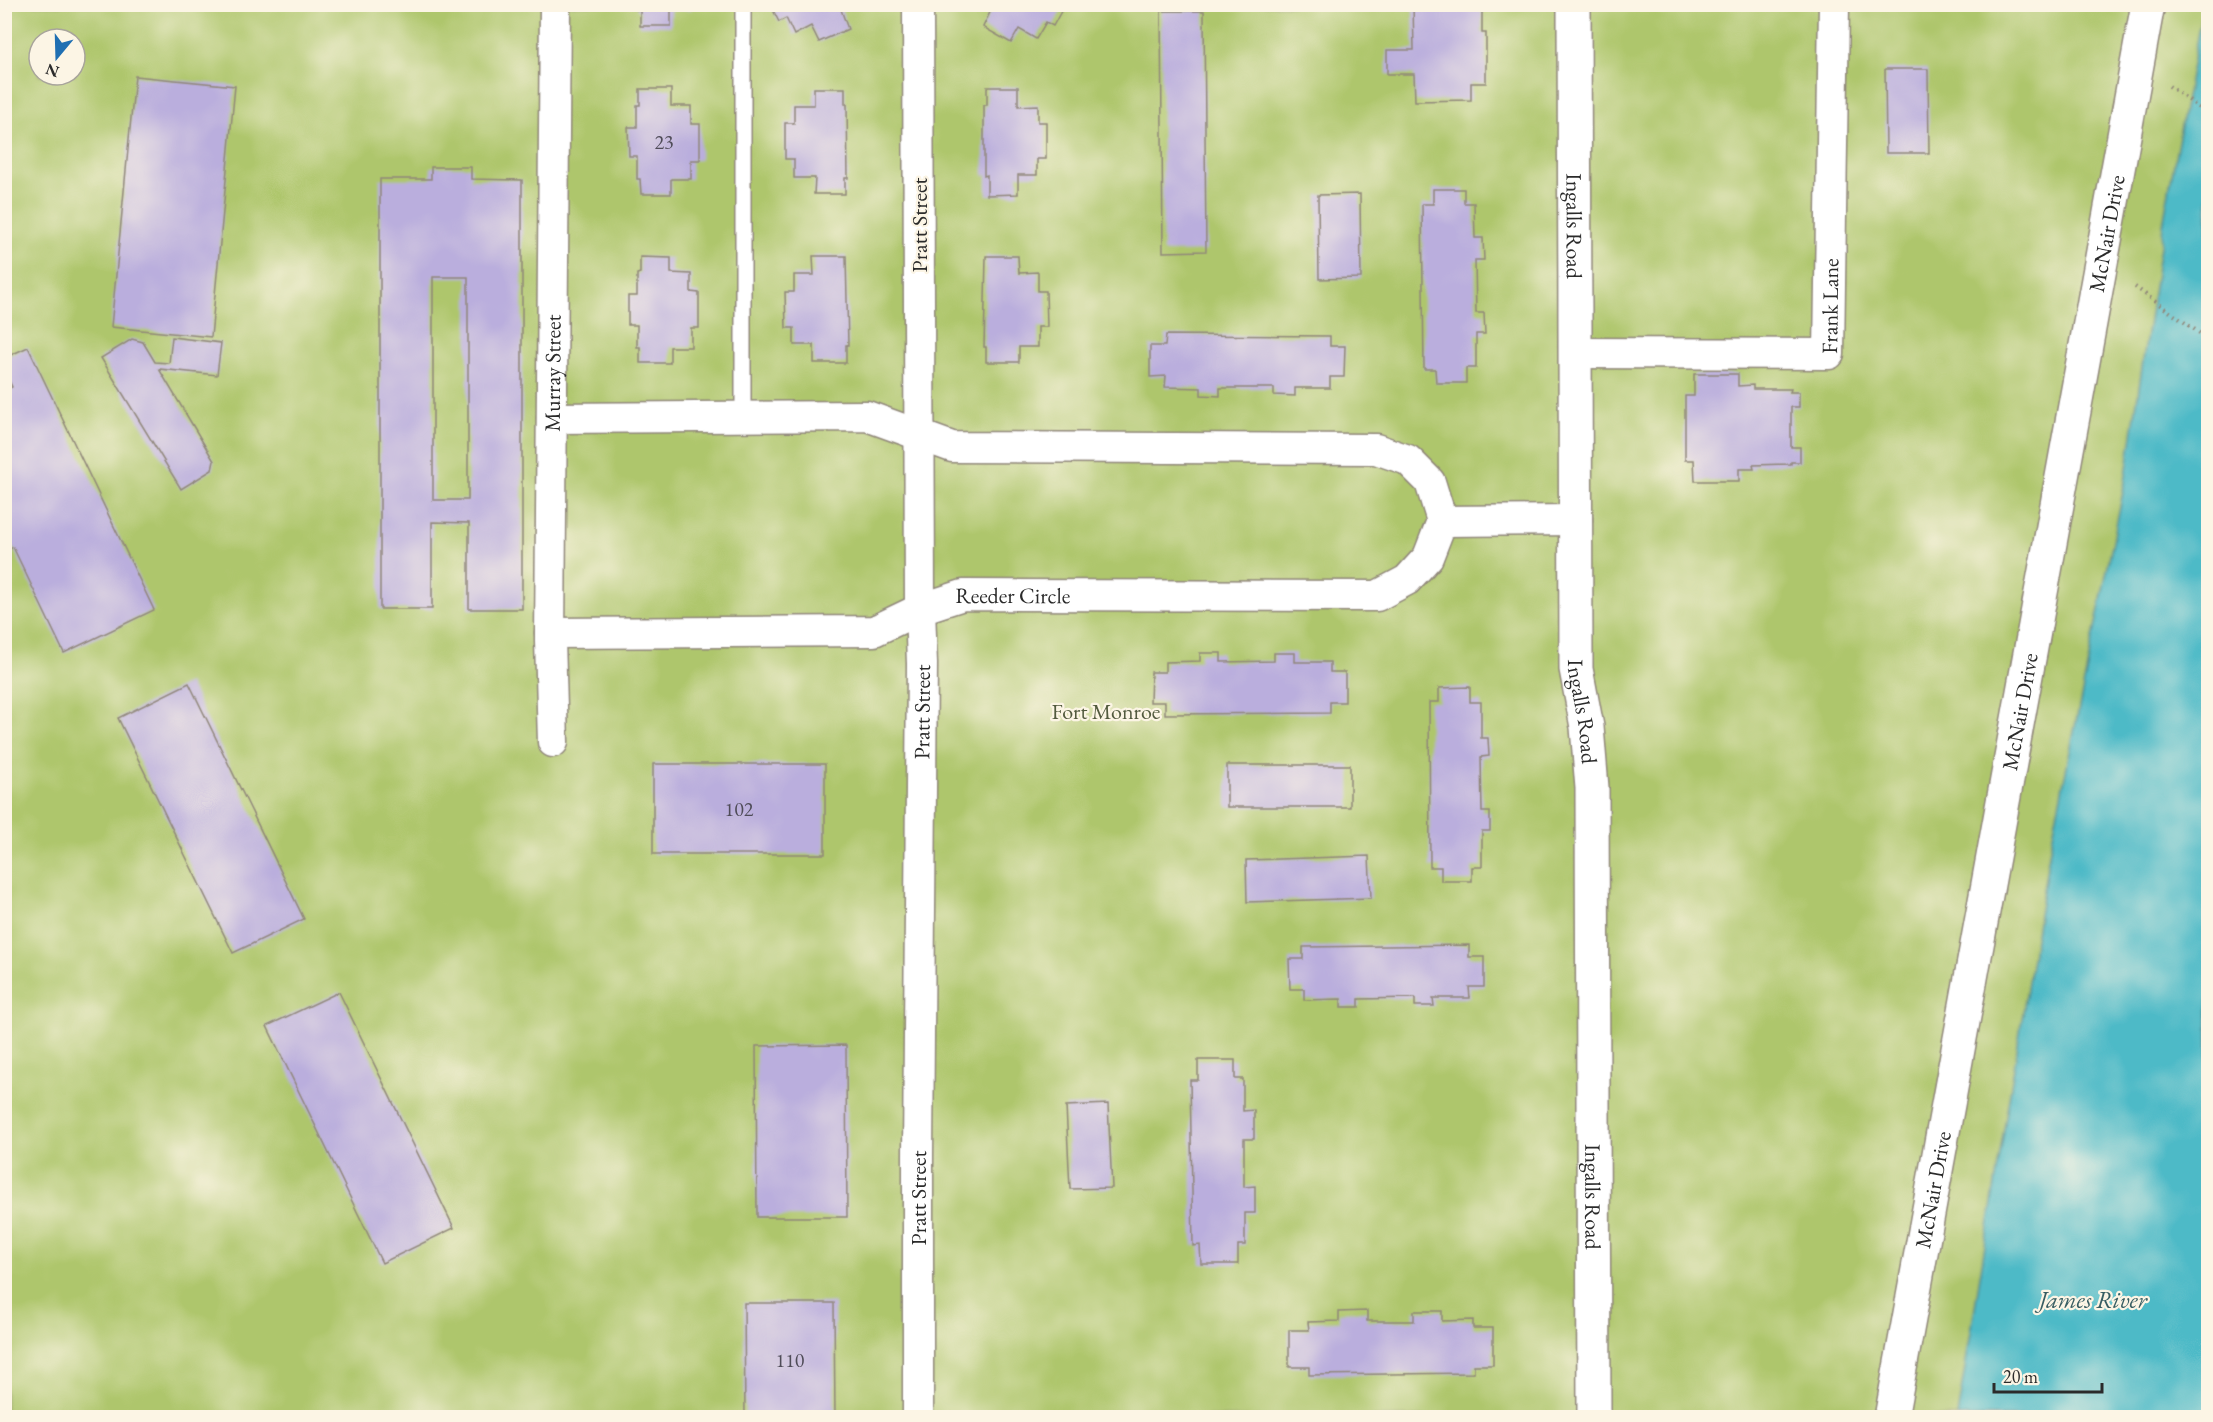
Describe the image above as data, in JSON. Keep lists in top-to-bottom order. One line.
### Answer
{"streets":{"street":["Pratt Street","Ingalls Road","McNair Drive","Frank Lane","Murray Street","Reeder Circle"]},"crossings":[["Pratt Street","Reeder Circle"],["Ingalls Road","Frank Lane"],["Murray Street","Reeder Circle"]],"water":["James River"],"parks":["Fort Monroe"],"house_numbers":["23","102","110"],"scale_bar":"20 m","north":"bottom"}
